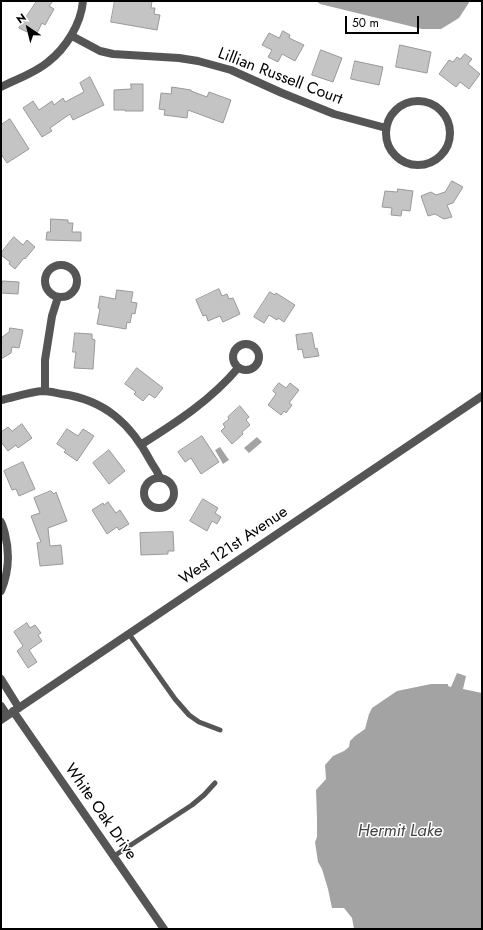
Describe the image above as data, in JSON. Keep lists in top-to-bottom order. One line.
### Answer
{"streets":{"street":["Lillian Russell Court","West 121st Avenue","White Oak Drive"]},"crossings":[["West 121st Avenue","White Oak Drive"]],"water":["Hermit Lake"],"scale_bar":"50 m","north":"top left"}
